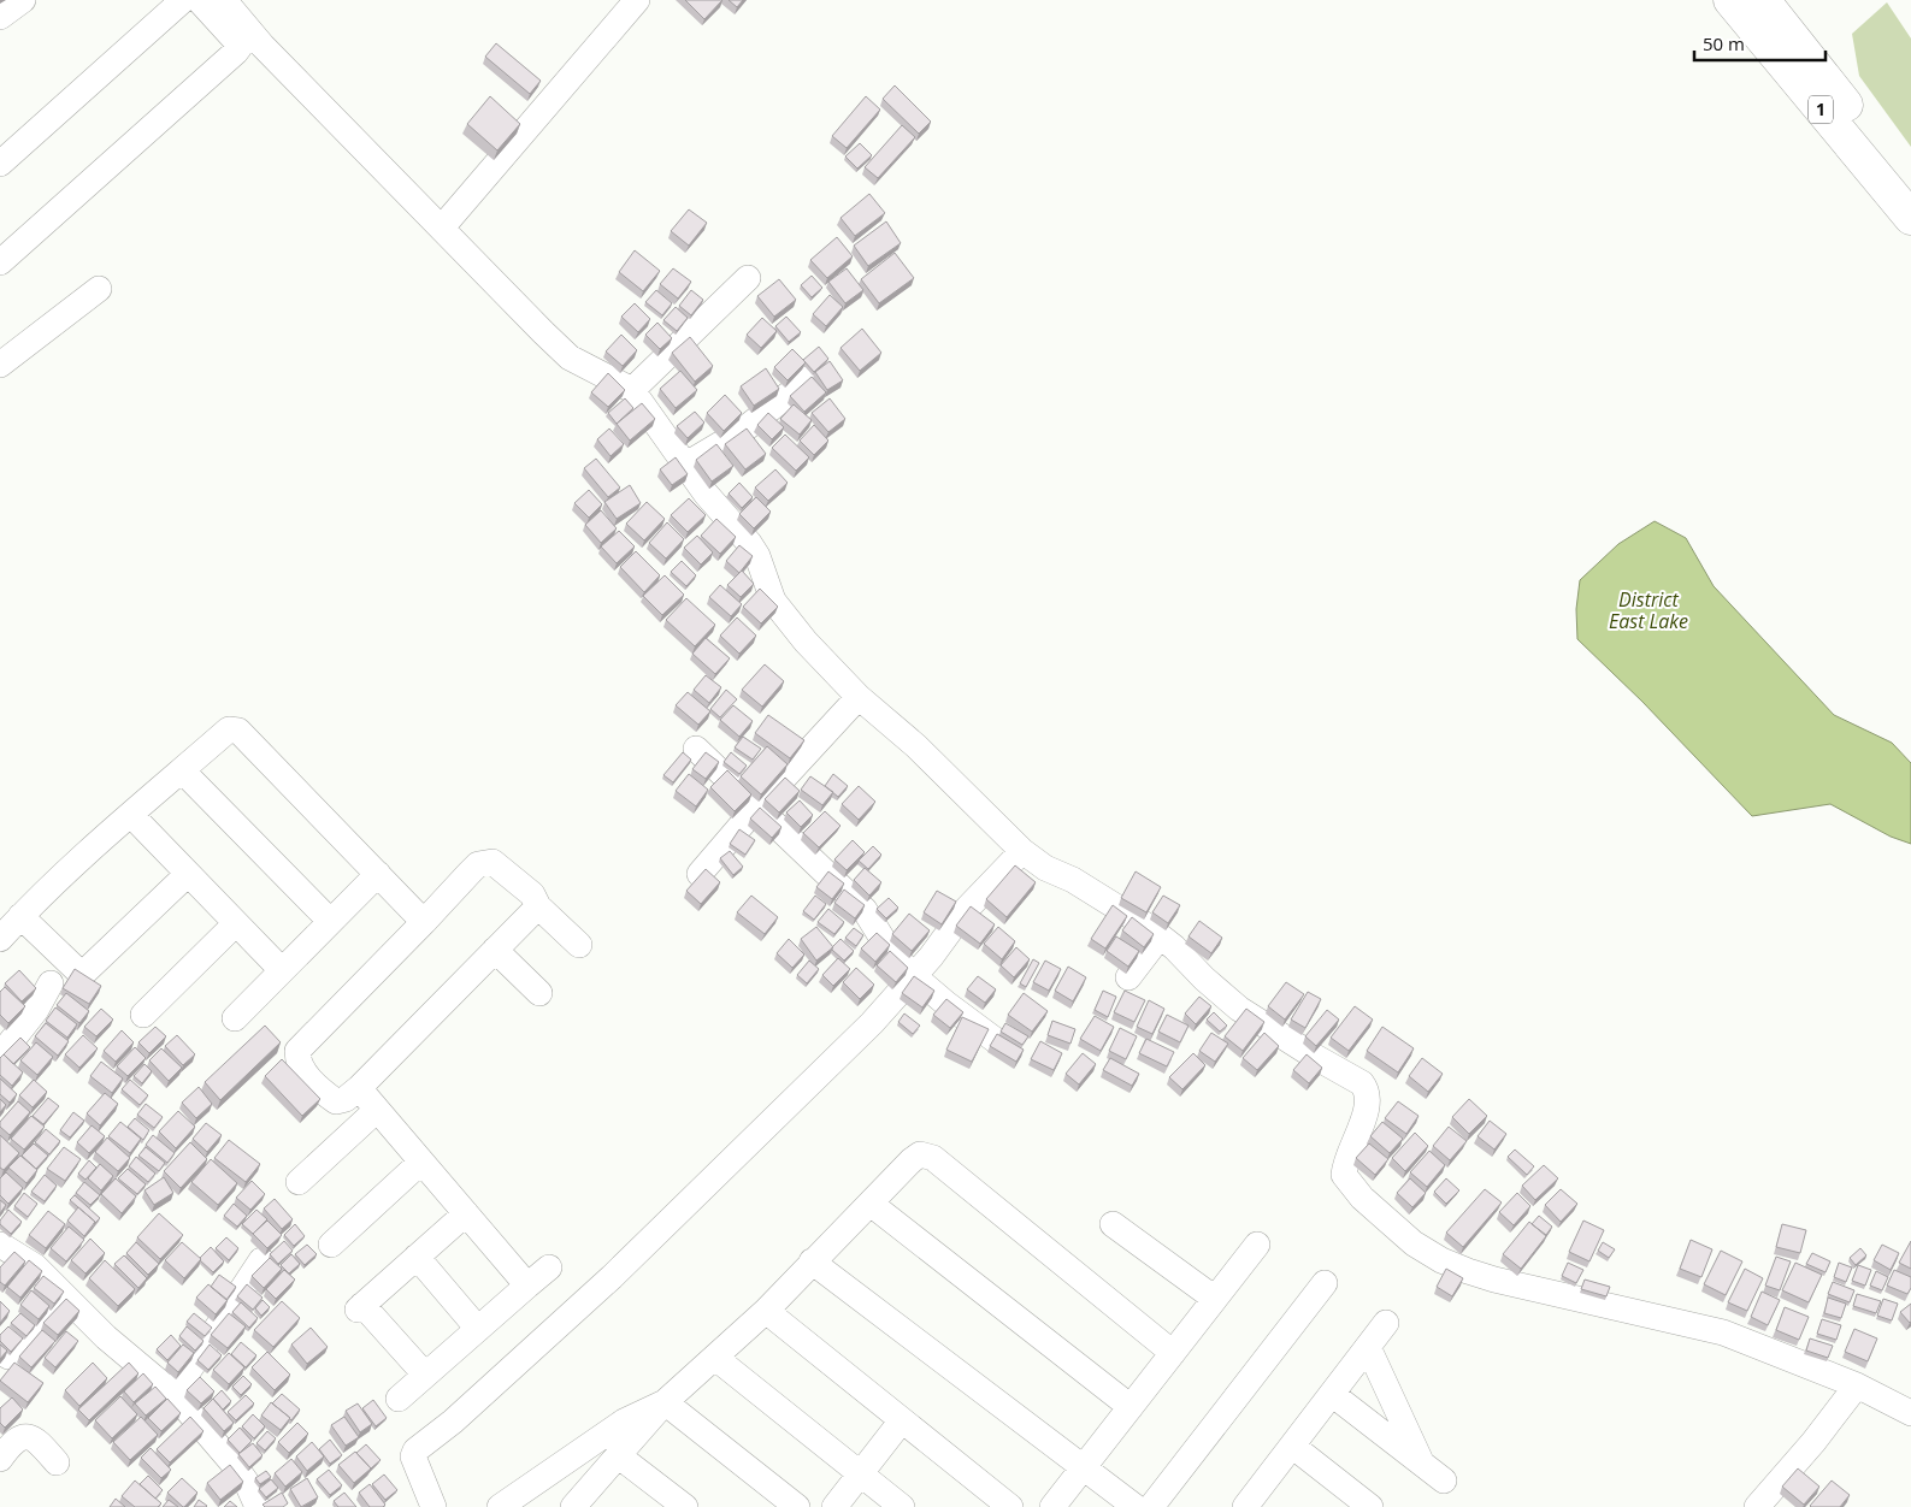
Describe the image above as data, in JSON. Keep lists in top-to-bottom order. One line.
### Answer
{"streets":{"highway":["1"]},"water":["District East Lake"],"scale_bar":"50 m"}
